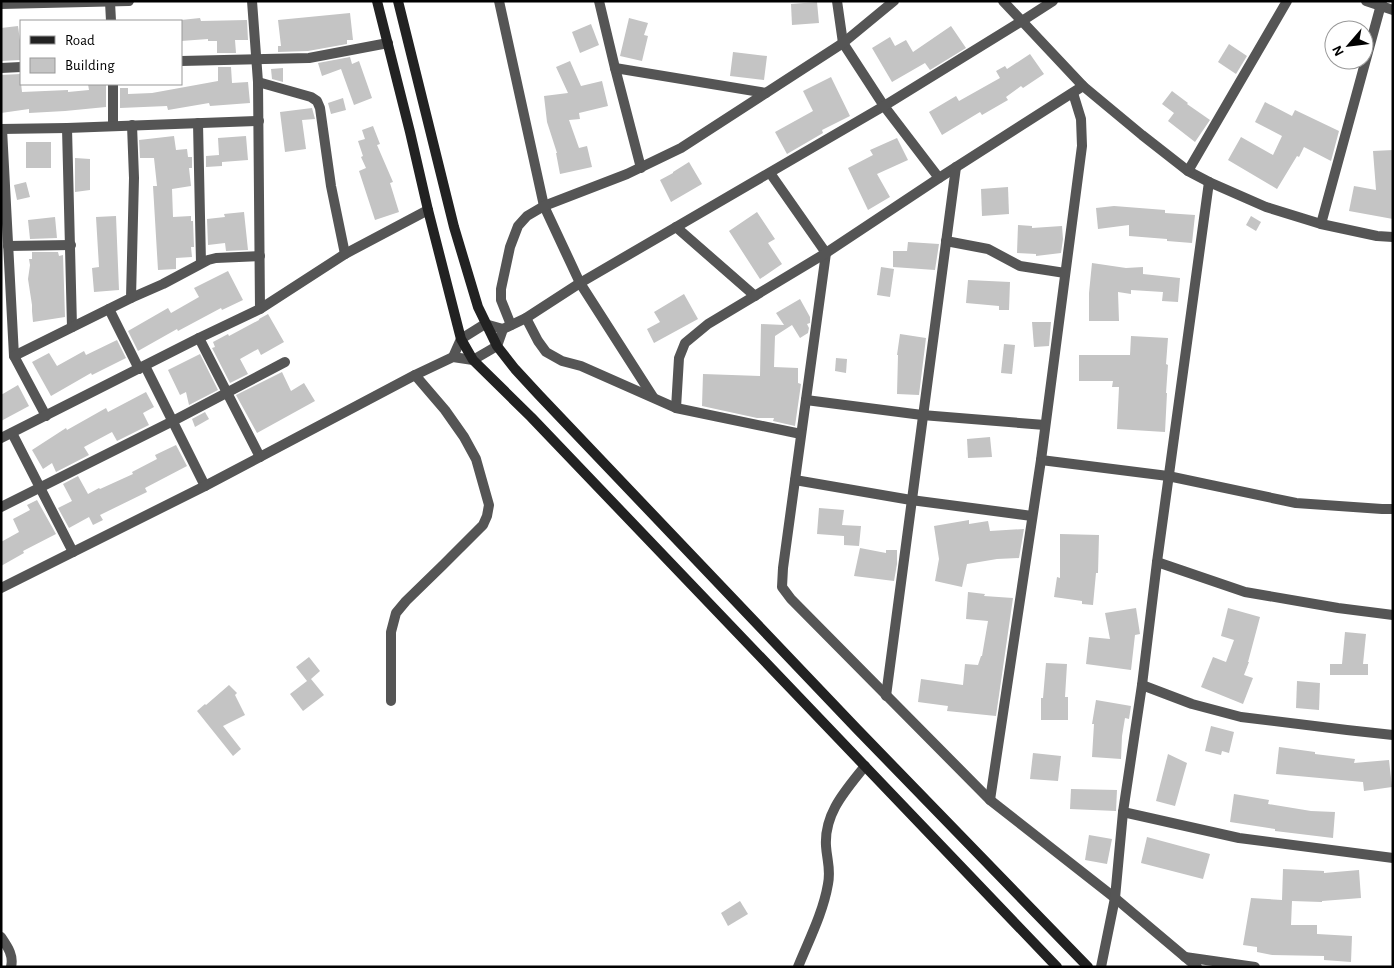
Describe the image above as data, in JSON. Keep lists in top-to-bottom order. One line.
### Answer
{"legend":["Road","Building"],"north":"bottom left"}
